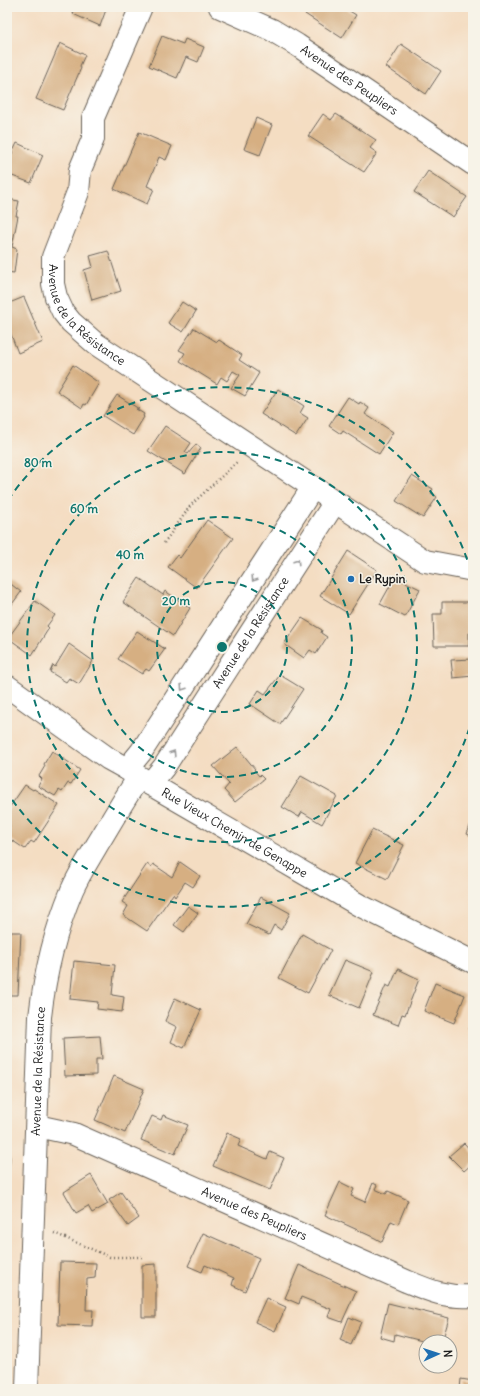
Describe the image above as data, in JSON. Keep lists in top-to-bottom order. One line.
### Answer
{"streets":{"street":["Avenue des Peupliers","Avenue de la Résistance","Rue Vieux Chemin de Genappe"]},"crossings":[["Avenue des Peupliers","Avenue de la Résistance"],["Avenue de la Résistance","Rue Vieux Chemin de Genappe"]],"places":["Le Rypin"],"north":"right","rings":["80 m","60 m","40 m","20 m"]}
